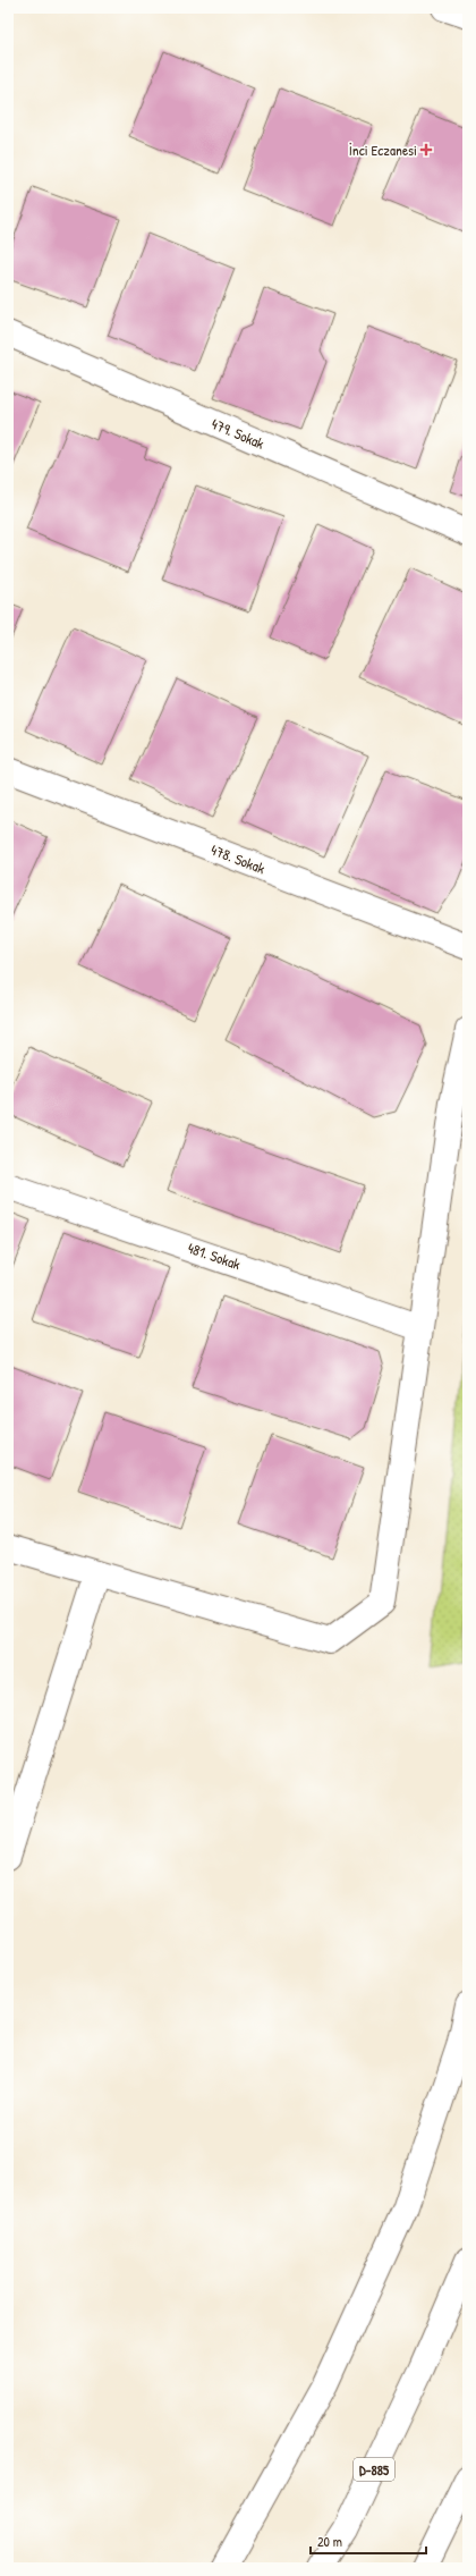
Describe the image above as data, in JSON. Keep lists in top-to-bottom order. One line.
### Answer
{"streets":{"main road":["479. Sokak","478. Sokak","481. Sokak","D-885"]},"places":{"health":["İnci Eczanesi"]},"scale_bar":"20 m"}
